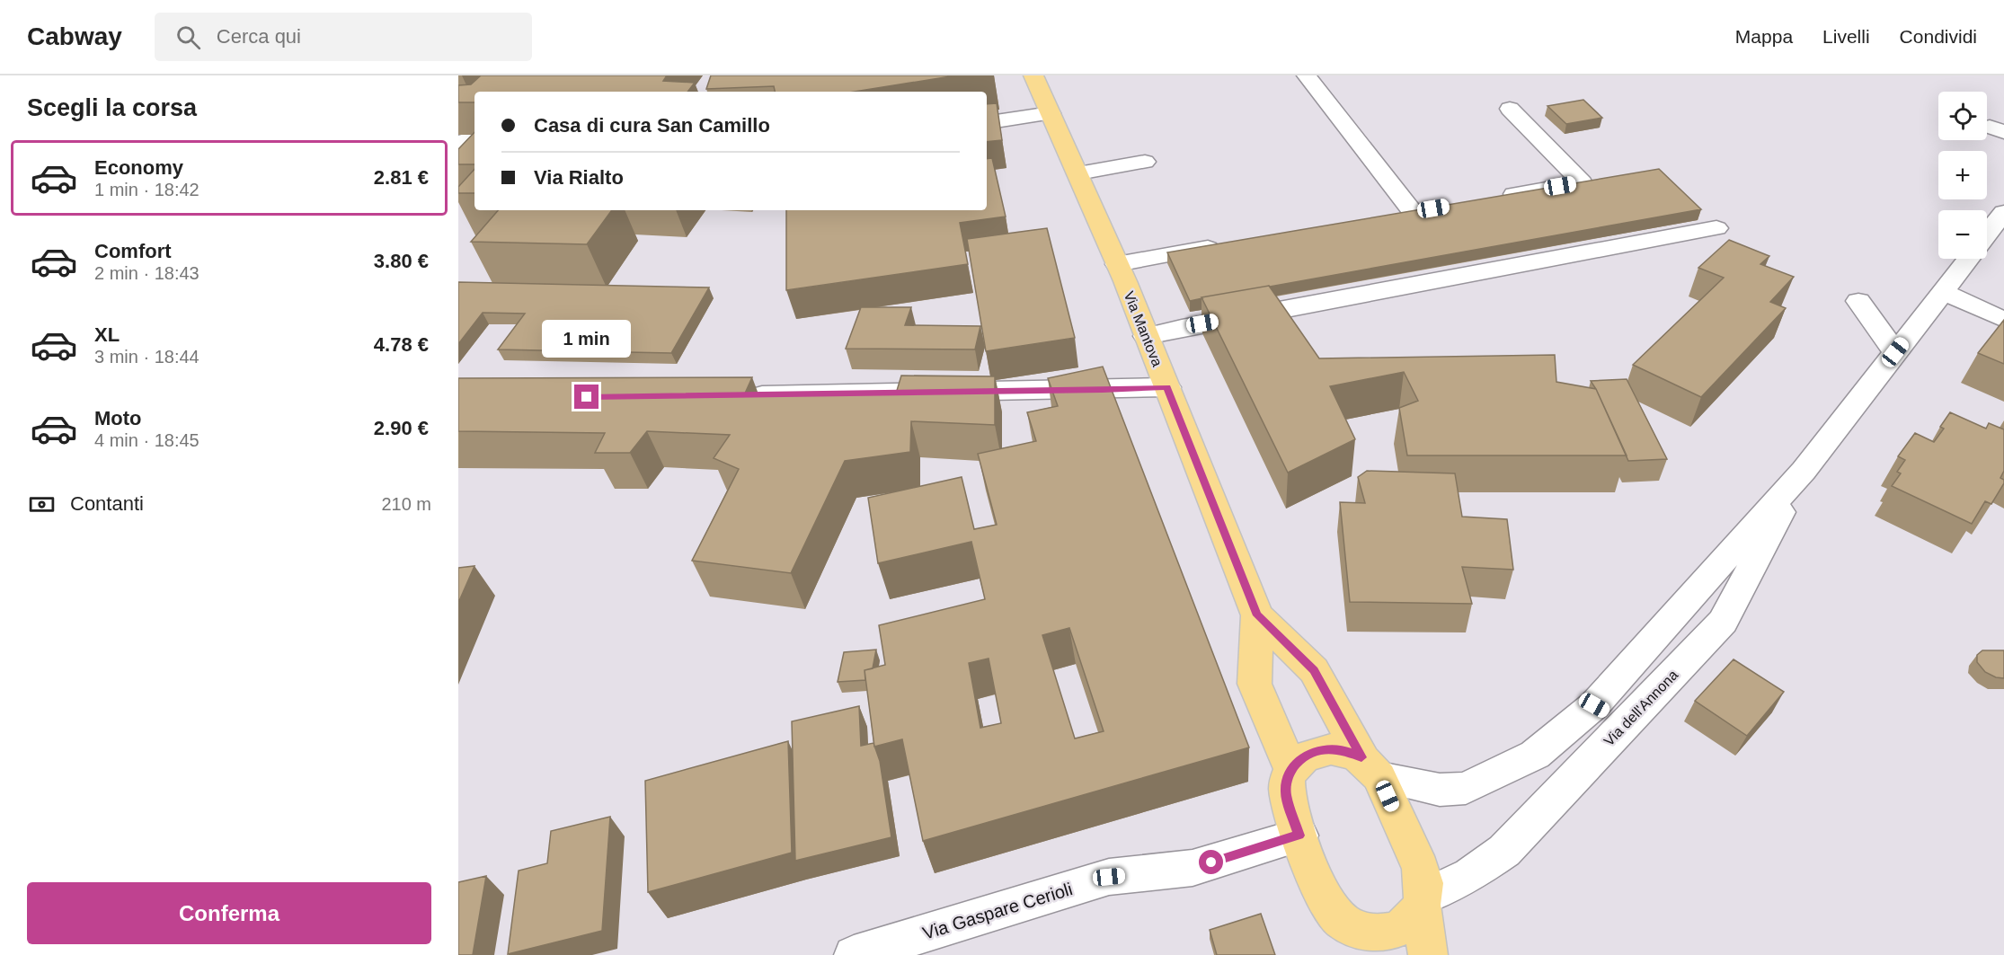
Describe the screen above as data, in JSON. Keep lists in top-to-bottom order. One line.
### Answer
{"streets":{"main road":["Via Mantova"],"street":["Via dell'Annona","Via Gaspare Cerioli"]},"crossings":[["Via Mantova","Via dell'Annona"]],"page":{"header":"Cabway","search":"Cerca qui","nav":["Mappa","Livelli","Condividi"],"heading":"Scegli la corsa","map_buttons":["+","−"],"banner":["Casa di cura San Camillo","Via Rialto"],"list":[{"name":"Economy","note":"1 min · 18:42","value":"2.81 €"},{"name":"Comfort","note":"2 min · 18:43","value":"3.80 €"},{"name":"XL","note":"3 min · 18:44","value":"4.78 €"},{"name":"Moto","note":"4 min · 18:45","value":"2.90 €"}],"bubble":"1 min","pay":["Contanti","210 m"],"buttons":"Conferma"}}
